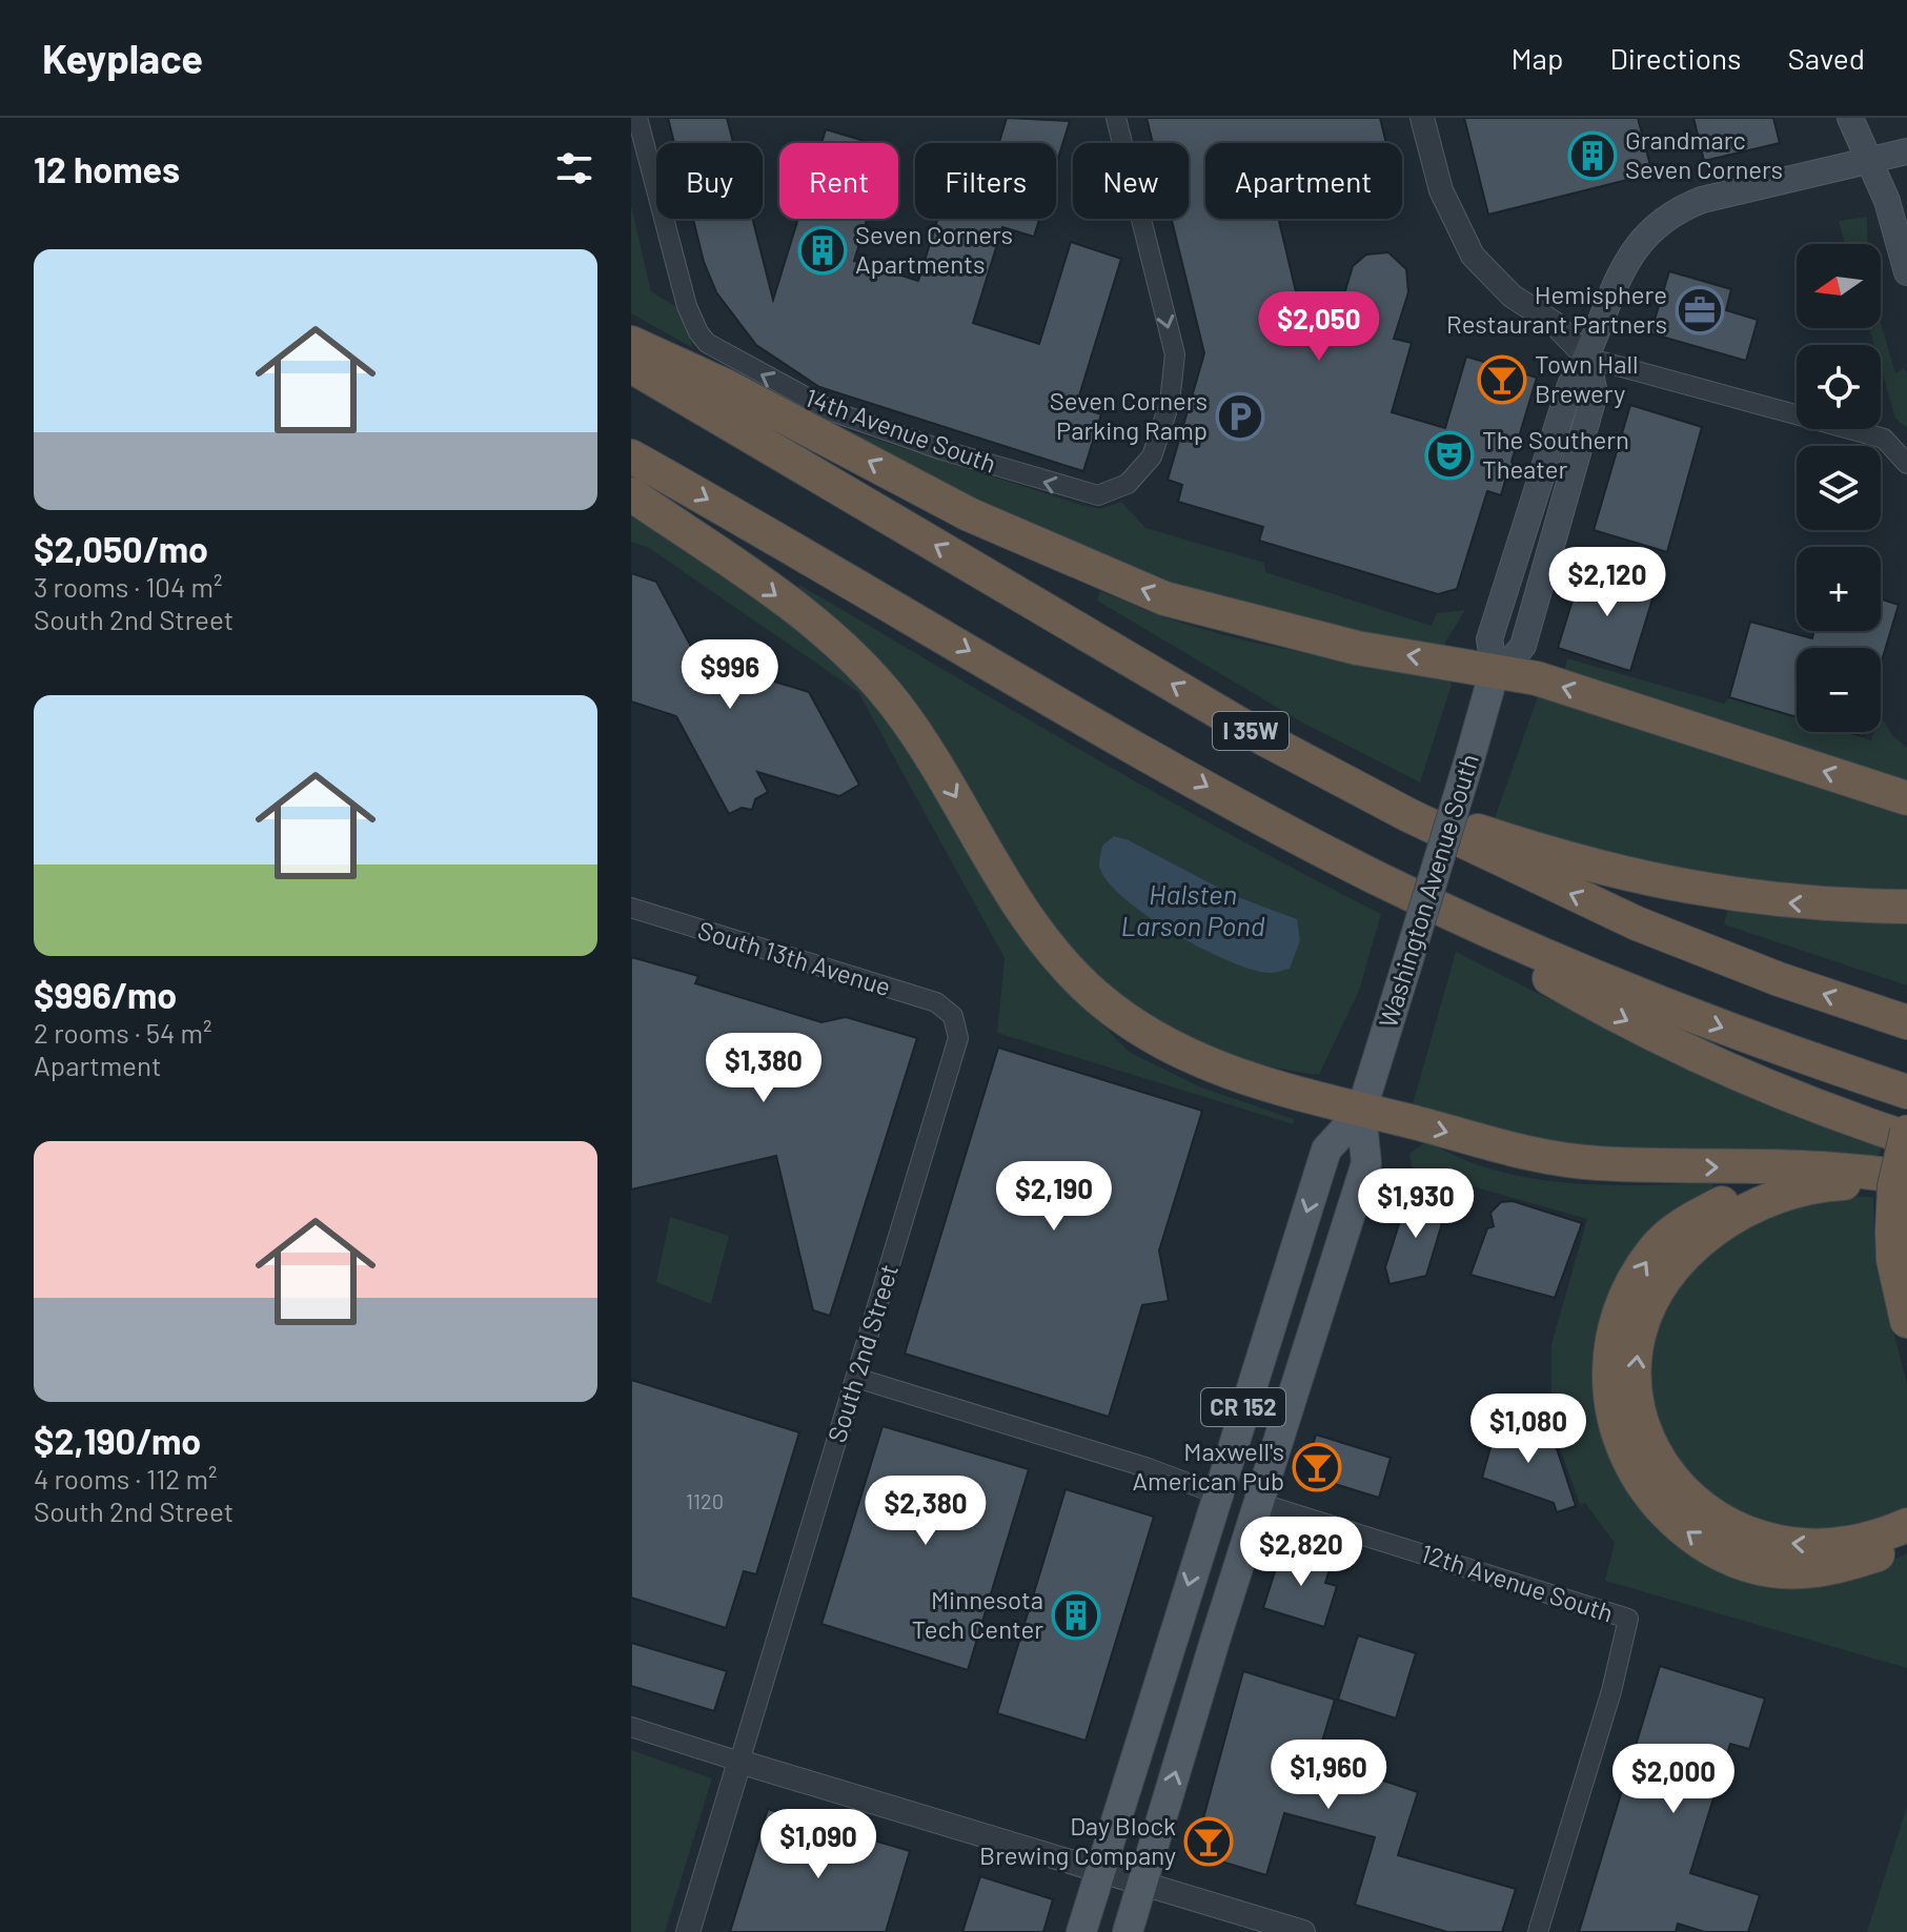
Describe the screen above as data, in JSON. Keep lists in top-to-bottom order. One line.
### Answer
{"streets":{"highway":["I 35W"],"main road":["Washington Avenue South","CR 152"],"street":["14th Avenue South","South 13th Avenue","South 2nd Street","12th Avenue South"]},"crossings":[["Washington Avenue South","12th Avenue South"],["South 13th Avenue","South 2nd Street"]],"water":["Halsten Larson Pond"],"places":{"building":["Grandmarc Seven Corners","Seven Corners Apartments","Minnesota Tech Center"],"office":["Hemisphere Restaurant Partners"],"bar":["Town Hall Brewery","Maxwell's American Pub","Day Block Brewing Company"],"parking":["Seven Corners Parking Ramp"],"theatre":["The Southern Theater"]},"house_numbers":["1120"],"north":"left","page":{"header":"Keyplace","nav":["Map","Directions","Saved"],"heading":"12 homes","chip":["Buy","Rent","Filters","New","Apartment"],"list":[{"name":"$2,050/mo","note":"3 rooms · 104 m² · South 2nd Street"},{"name":"$996/mo","note":"2 rooms · 54 m² · Apartment"},{"name":"$2,190/mo","note":"4 rooms · 112 m² · South 2nd Street"}],"map_buttons":["+","−"],"price":["$2,050","$2,120","$996","$1,380","$2,190","$1,930","$1,080","$2,380","$2,820","$1,960","$2,000","$1,090"]}}
